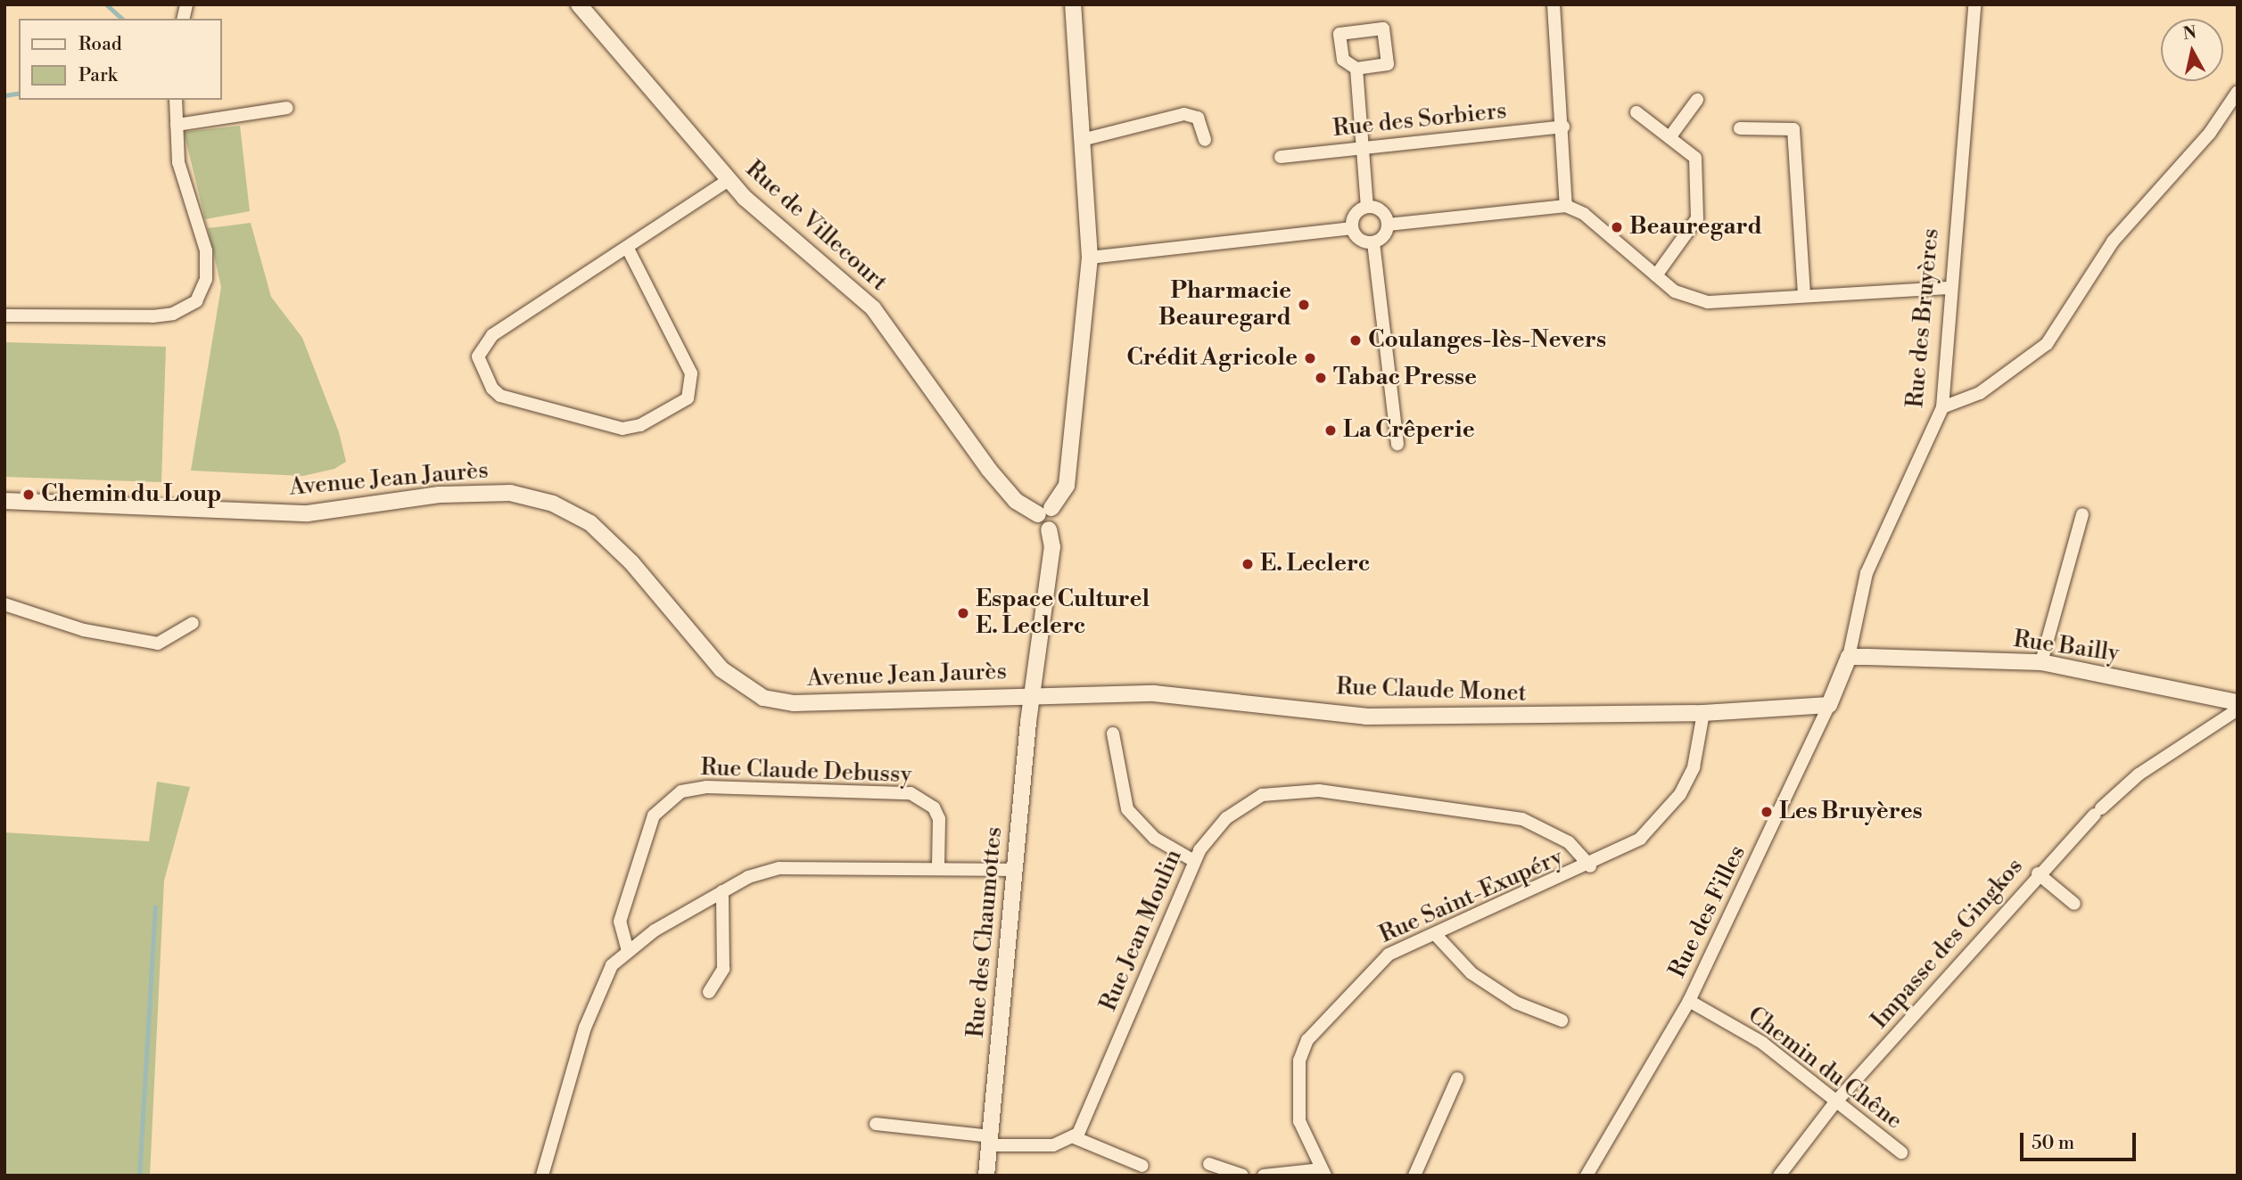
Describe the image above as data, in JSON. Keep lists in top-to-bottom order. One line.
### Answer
{"streets":{"street":["Rue des Sorbiers","Rue de Villecourt","Rue des Bruyères","Avenue Jean Jaurès","Rue Bailly","Rue Claude Monet","Rue Claude Debussy","Rue Saint-Exupéry","Rue des Filles","Rue Jean Moulin","Rue des Chaumottes","Impasse des Gingkos","Chemin du Chêne"]},"crossings":[["Rue de Villecourt","Rue des Chaumottes"],["Rue des Bruyères","Rue Bailly"],["Rue des Bruyères","Rue des Filles"],["Avenue Jean Jaurès","Rue Claude Monet"],["Avenue Jean Jaurès","Rue des Chaumottes"],["Rue Bailly","Rue des Filles"],["Rue Claude Monet","Rue Saint-Exupéry"],["Rue Claude Monet","Rue des Filles"],["Rue Claude Monet","Rue des Chaumottes"],["Rue Saint-Exupéry","Rue Jean Moulin"],["Rue des Filles","Chemin du Chêne"],["Impasse des Gingkos","Chemin du Chêne"]],"places":["Beauregard","Pharmacie Beauregard","Coulanges-lès-Nevers","Crédit Agricole","Tabac Presse","La Crêperie","Chemin du Loup","E. Leclerc","Espace Culturel E. Leclerc","Les Bruyères"],"legend":["Road","Park"],"scale_bar":"50 m","north":"top"}
